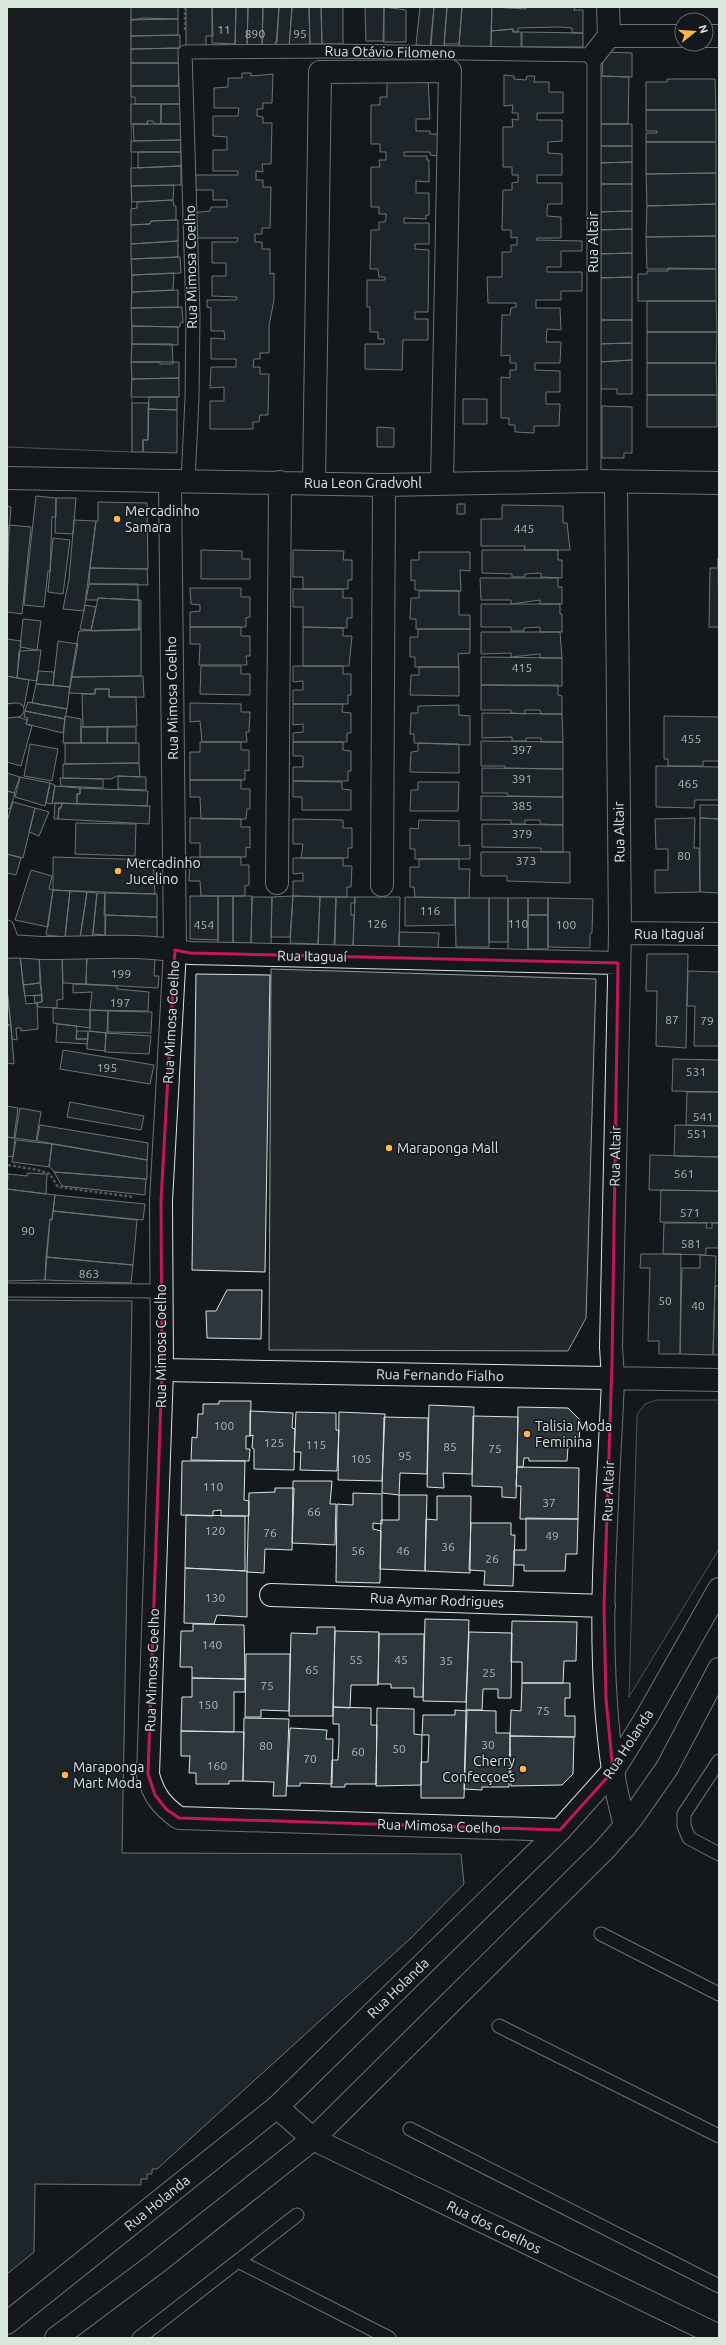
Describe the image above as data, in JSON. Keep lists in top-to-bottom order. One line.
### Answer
{"streets":{"street":["Rua Altair","Rua Mimosa Coelho","Rua Leon Gradvohl","Rua Itaguaí","Rua Fernando Fialho","Rua Aymar Rodrigues","Rua Holanda","Rua dos Coelhos"],"lane":["Rua Otávio Filomeno"]},"crossings":[["Rua Otávio Filomeno","Rua Altair"],["Rua Otávio Filomeno","Rua Mimosa Coelho"],["Rua Altair","Rua Leon Gradvohl"],["Rua Altair","Rua Itaguaí"],["Rua Altair","Rua Fernando Fialho"],["Rua Altair","Rua Aymar Rodrigues"],["Rua Altair","Rua Holanda"],["Rua Mimosa Coelho","Rua Leon Gradvohl"],["Rua Mimosa Coelho","Rua Itaguaí"],["Rua Mimosa Coelho","Rua Fernando Fialho"],["Rua Mimosa Coelho","Rua Holanda"],["Rua Holanda","Rua dos Coelhos"]],"places":["Mercadinho Samara","Mercadinho Jucelino","Maraponga Mall","Talisia Moda Feminina","Cherry Confecçoes","Maraponga Mart Moda"],"house_numbers":["11","890","95","445","415","455","397","391","465","385","379","80","373","116","126","110","454","100","199","197","87","79","195","531","541","551","561","571","90","581","863","50","40","100","125","115","85","75","95","105","110","37","66","120","76","49","36","56","46","26","130","140","55","45","35","65","25","75","150","75","30","80","50","60","70","160"],"north":"right"}
